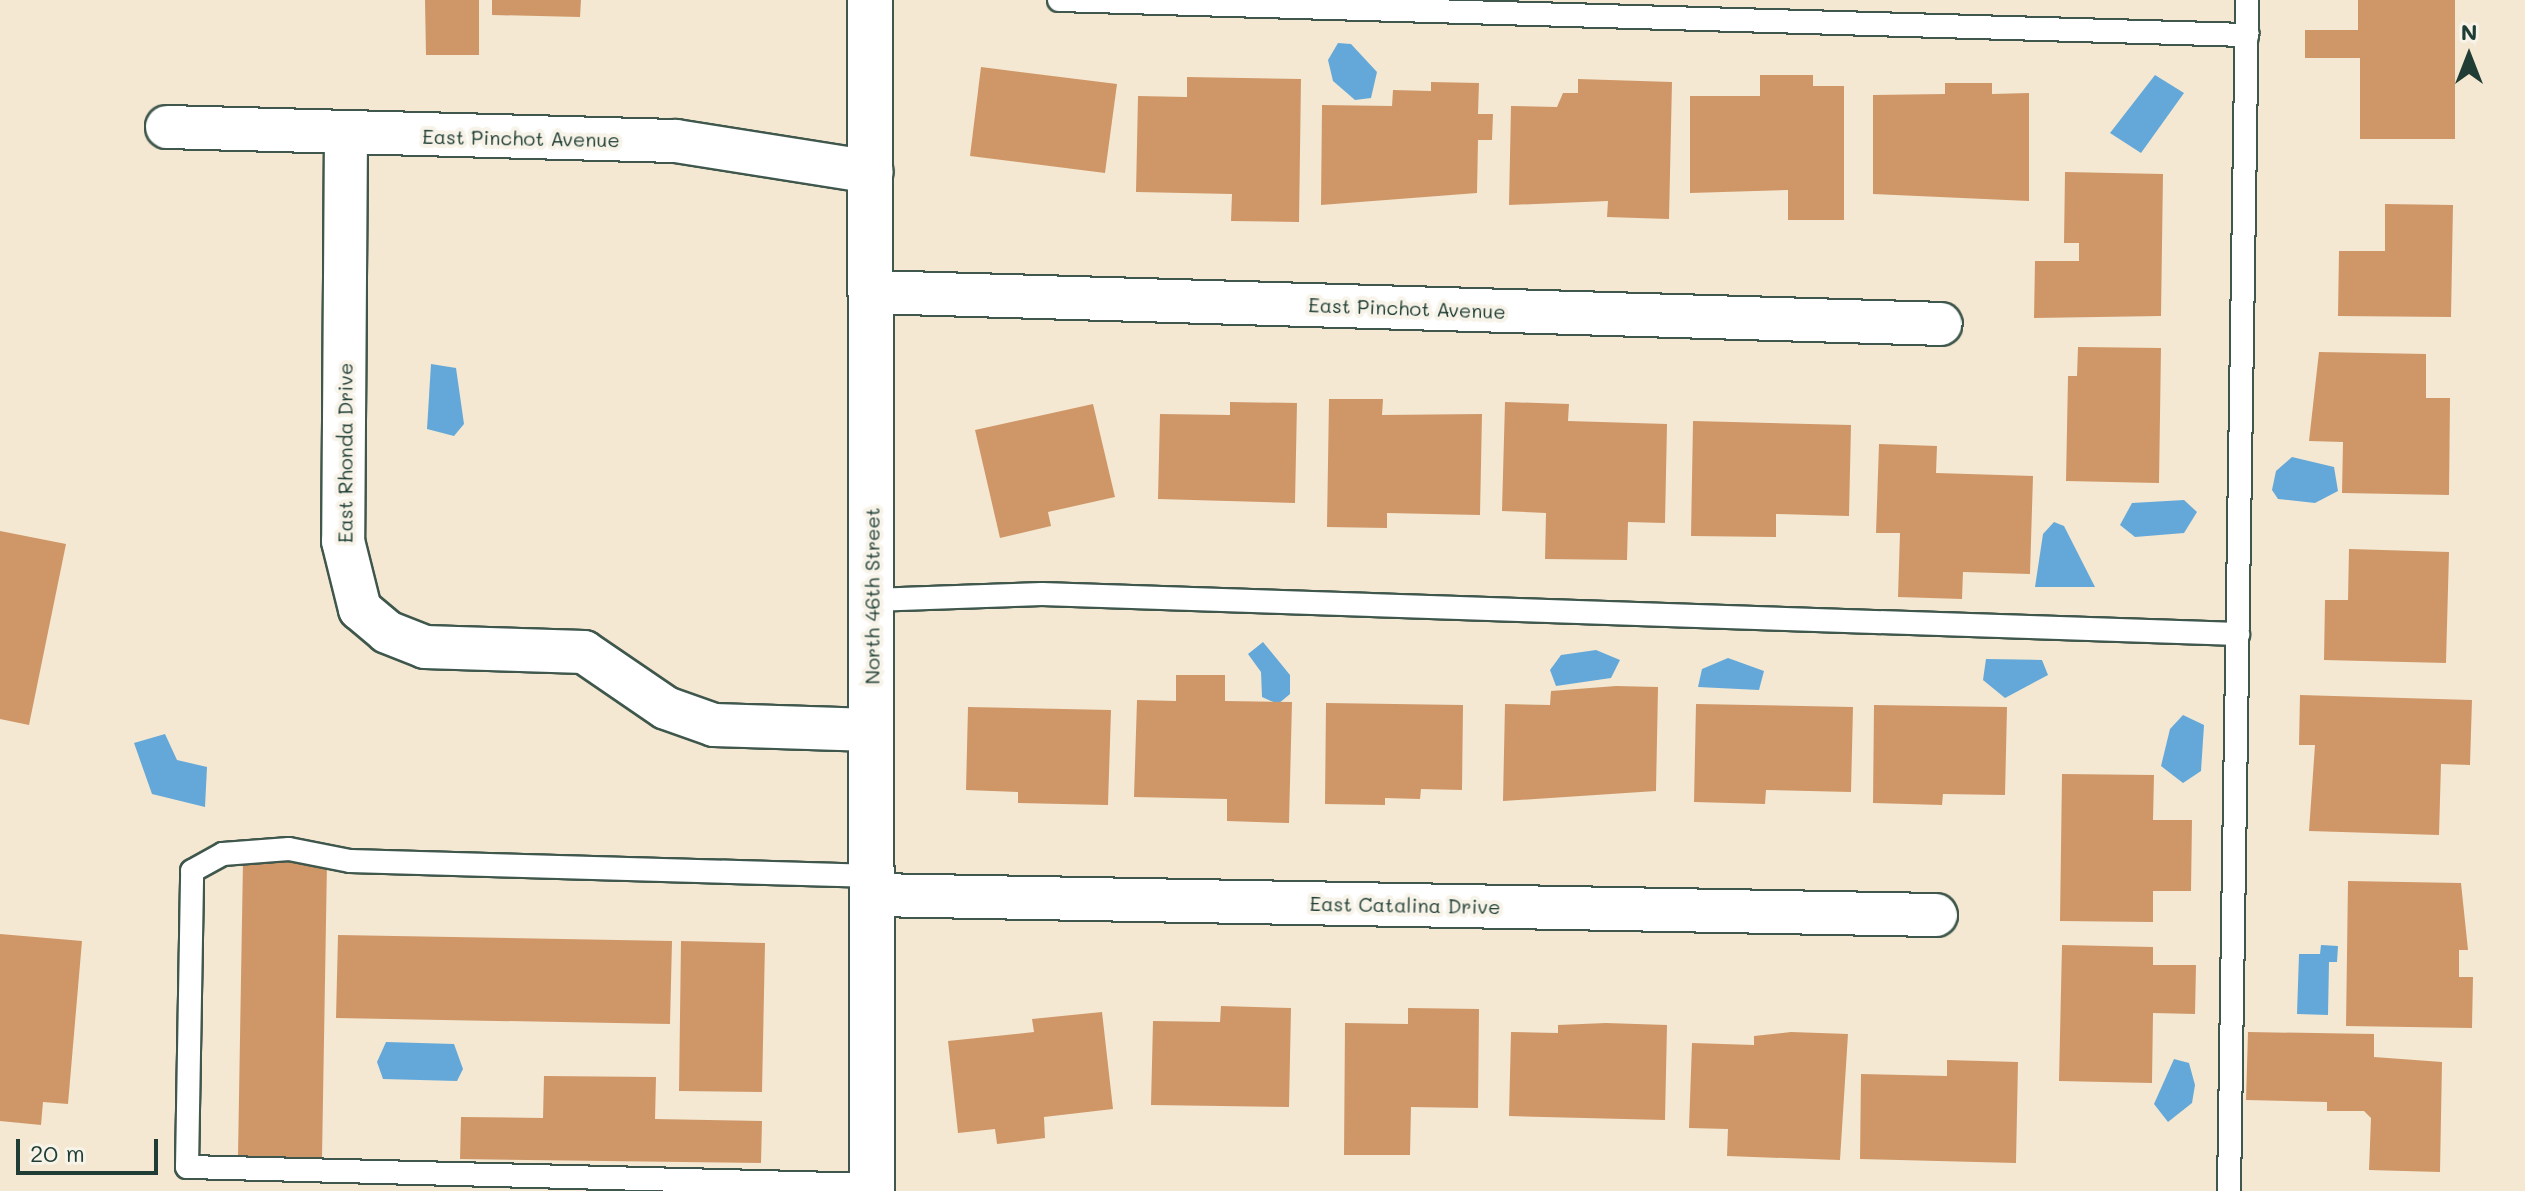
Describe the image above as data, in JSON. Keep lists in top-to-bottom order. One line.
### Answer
{"streets":{"street":["East Pinchot Avenue","East Rhonda Drive","North 46th Street","East Catalina Drive"]},"crossings":[["East Pinchot Avenue","East Rhonda Drive"],["East Pinchot Avenue","North 46th Street"],["East Rhonda Drive","North 46th Street"],["North 46th Street","East Catalina Drive"]],"scale_bar":"20 m","north":"top"}
